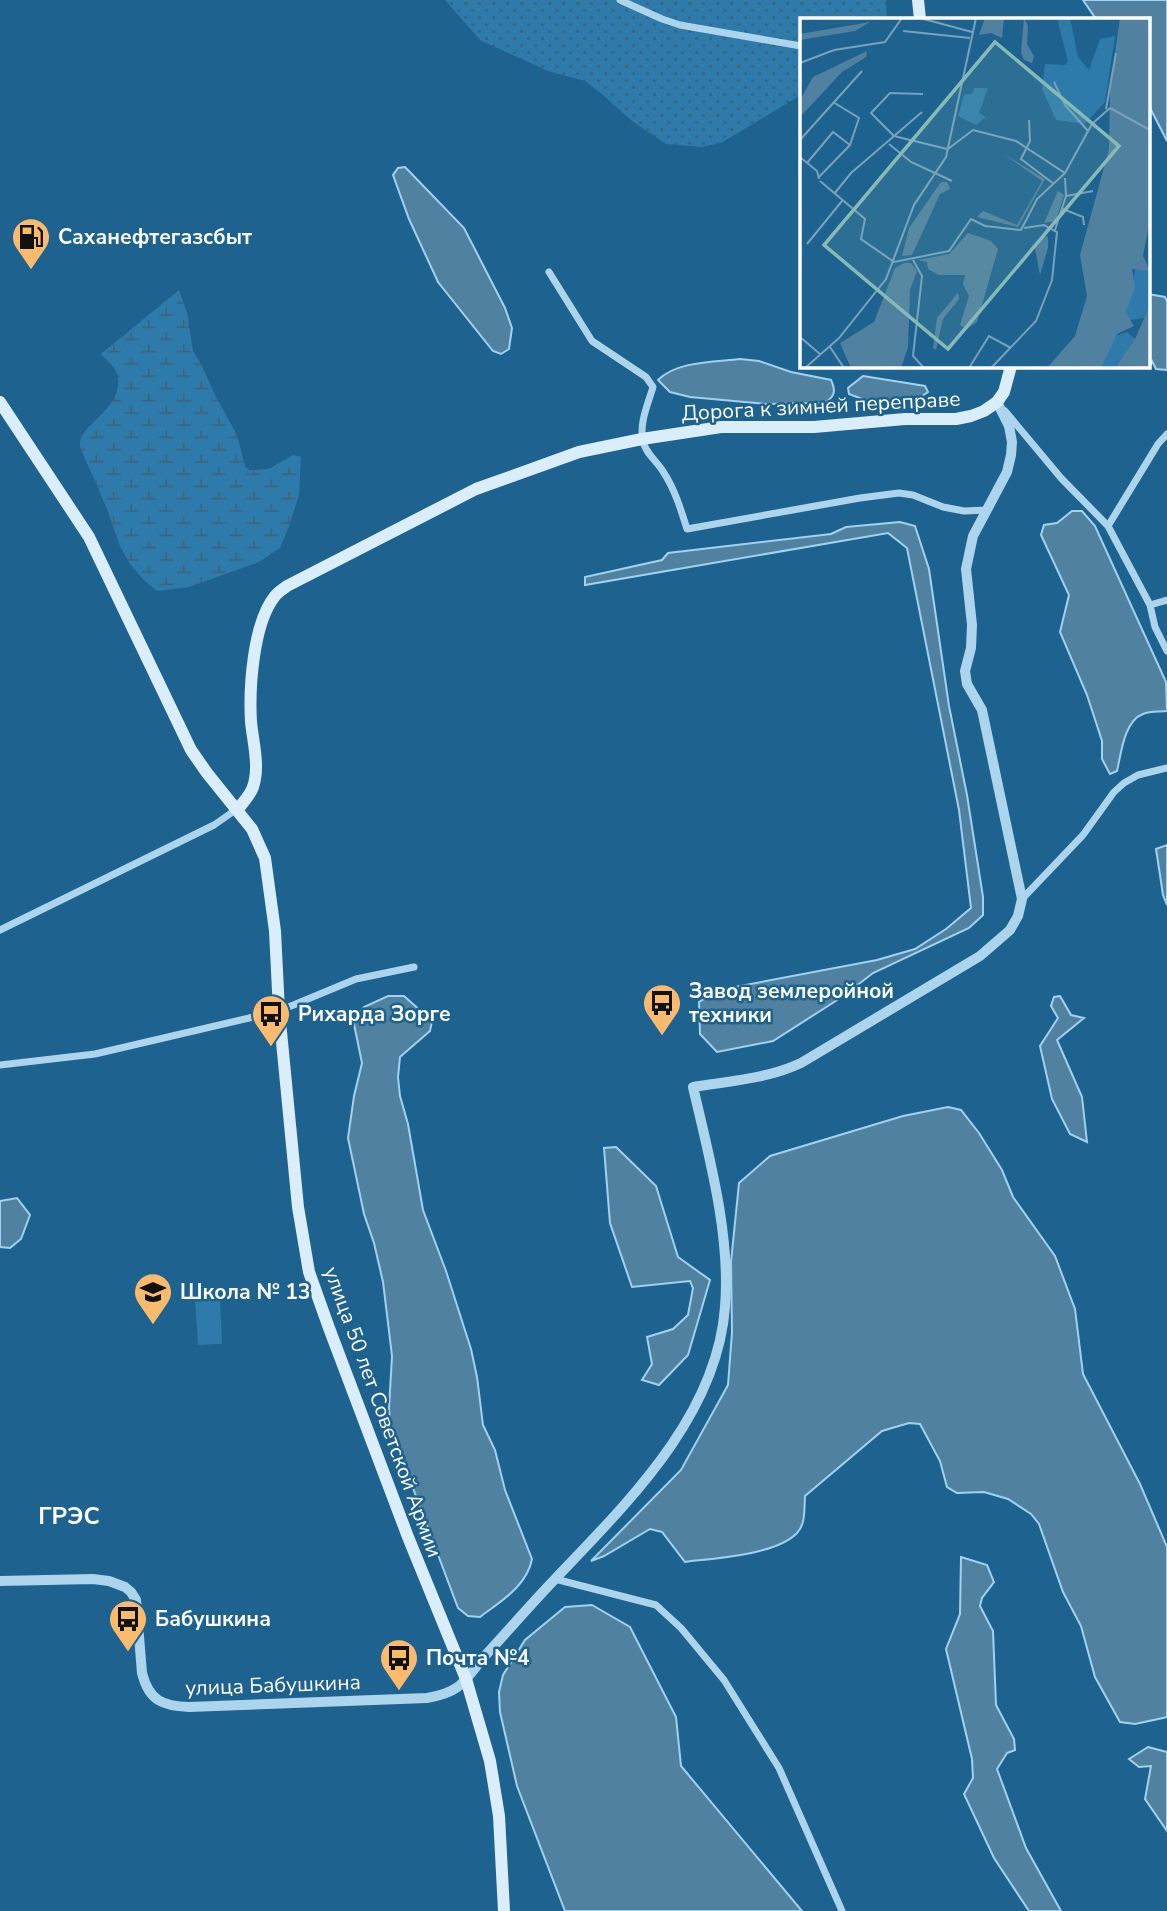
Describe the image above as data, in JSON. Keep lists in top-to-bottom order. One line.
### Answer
{"streets":{"main road":["Дорога к зимней переправе","улица 50 лет Советской Армии"],"street":["улица Бабушкина"]},"crossings":[["Дорога к зимней переправе","улица 50 лет Советской Армии"],["улица 50 лет Советской Армии","улица Бабушкина"]],"districts":["ГРЭС"],"places":{"fuel station":["Саханефтегазсбыт"],"bus stop":["Завод землеройной техники","Рихарда Зорге","Бабушкина","Почта №4"],"school or university":["Школа № 13"]}}
